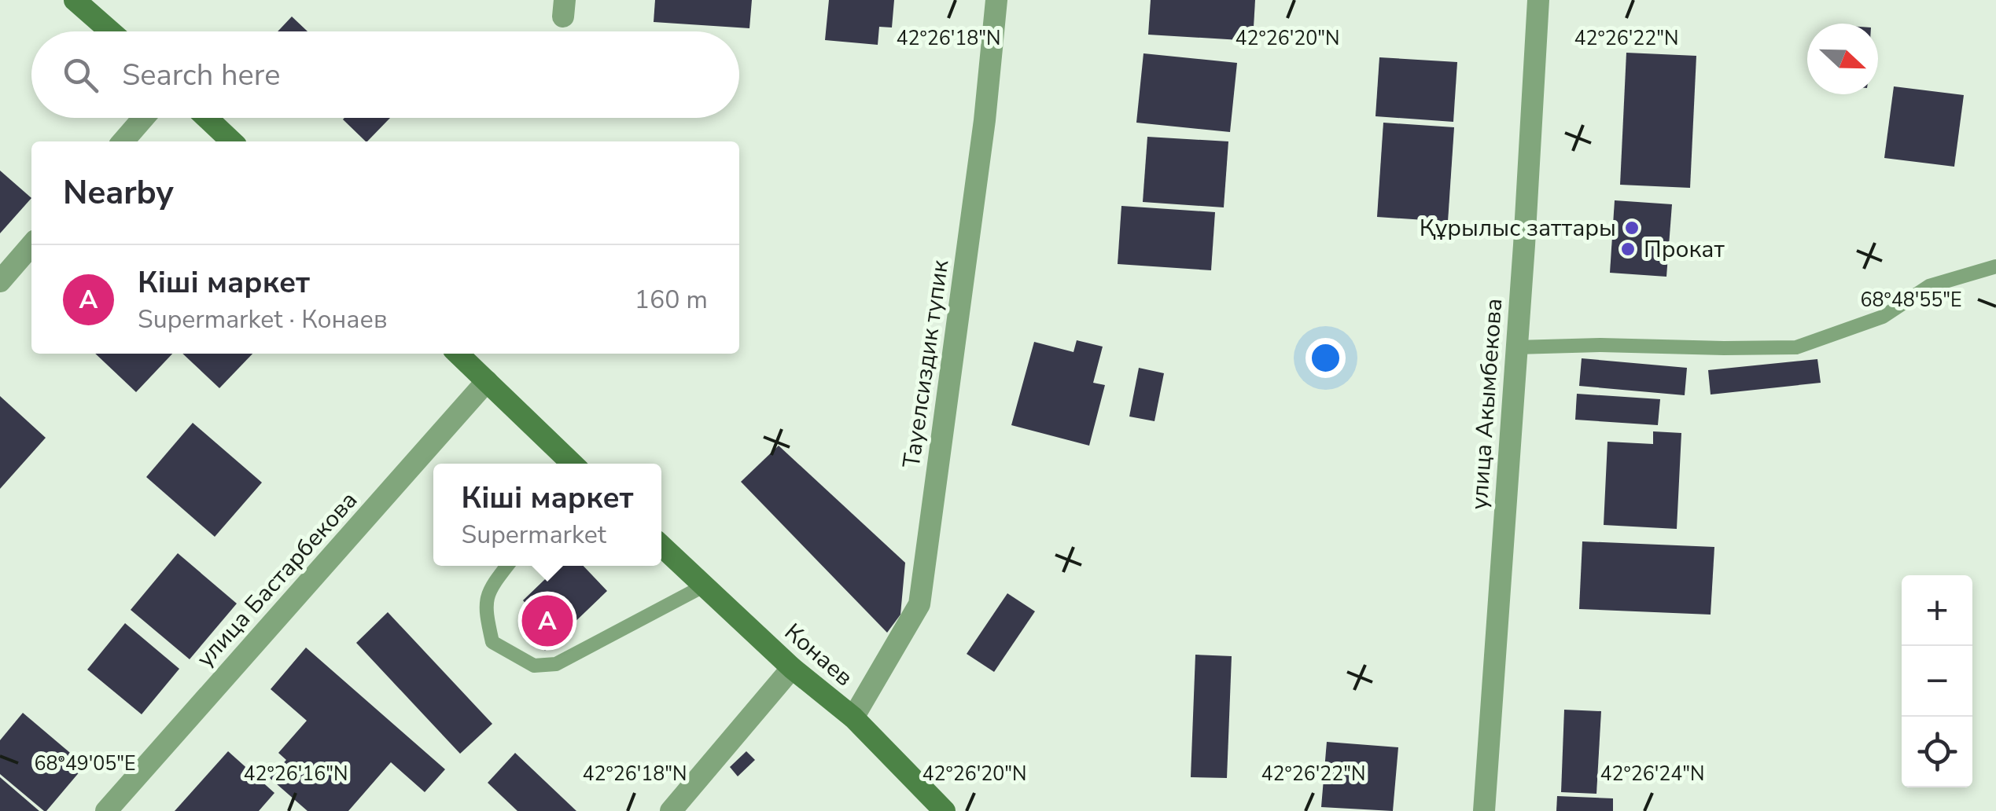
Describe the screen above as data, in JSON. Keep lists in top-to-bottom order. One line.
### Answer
{"streets":{"main road":["Конаев"],"street":["Тауелсиздик тупик","улица Акымбекова","улица Бастарбекова"]},"crossings":[["Тауелсиздик тупик","Конаев"]],"places":["Құрылыс заттары","Прокат"],"north":"right","page":{"search":"Search here","heading":"Nearby","list":[{"mark":"A","name":"Кіші маркет","note":"Supermarket · Конаев","value":"160 m"}],"popup":["Кіші маркет","Supermarket"],"map_buttons":["+","−"],"pins":"A"},"coordinates":["42°26'18\"N","42°26'20\"N","42°26'22\"N","68°48'55\"E","68°49'05\"E","42°26'16\"N","42°26'24\"N"]}
